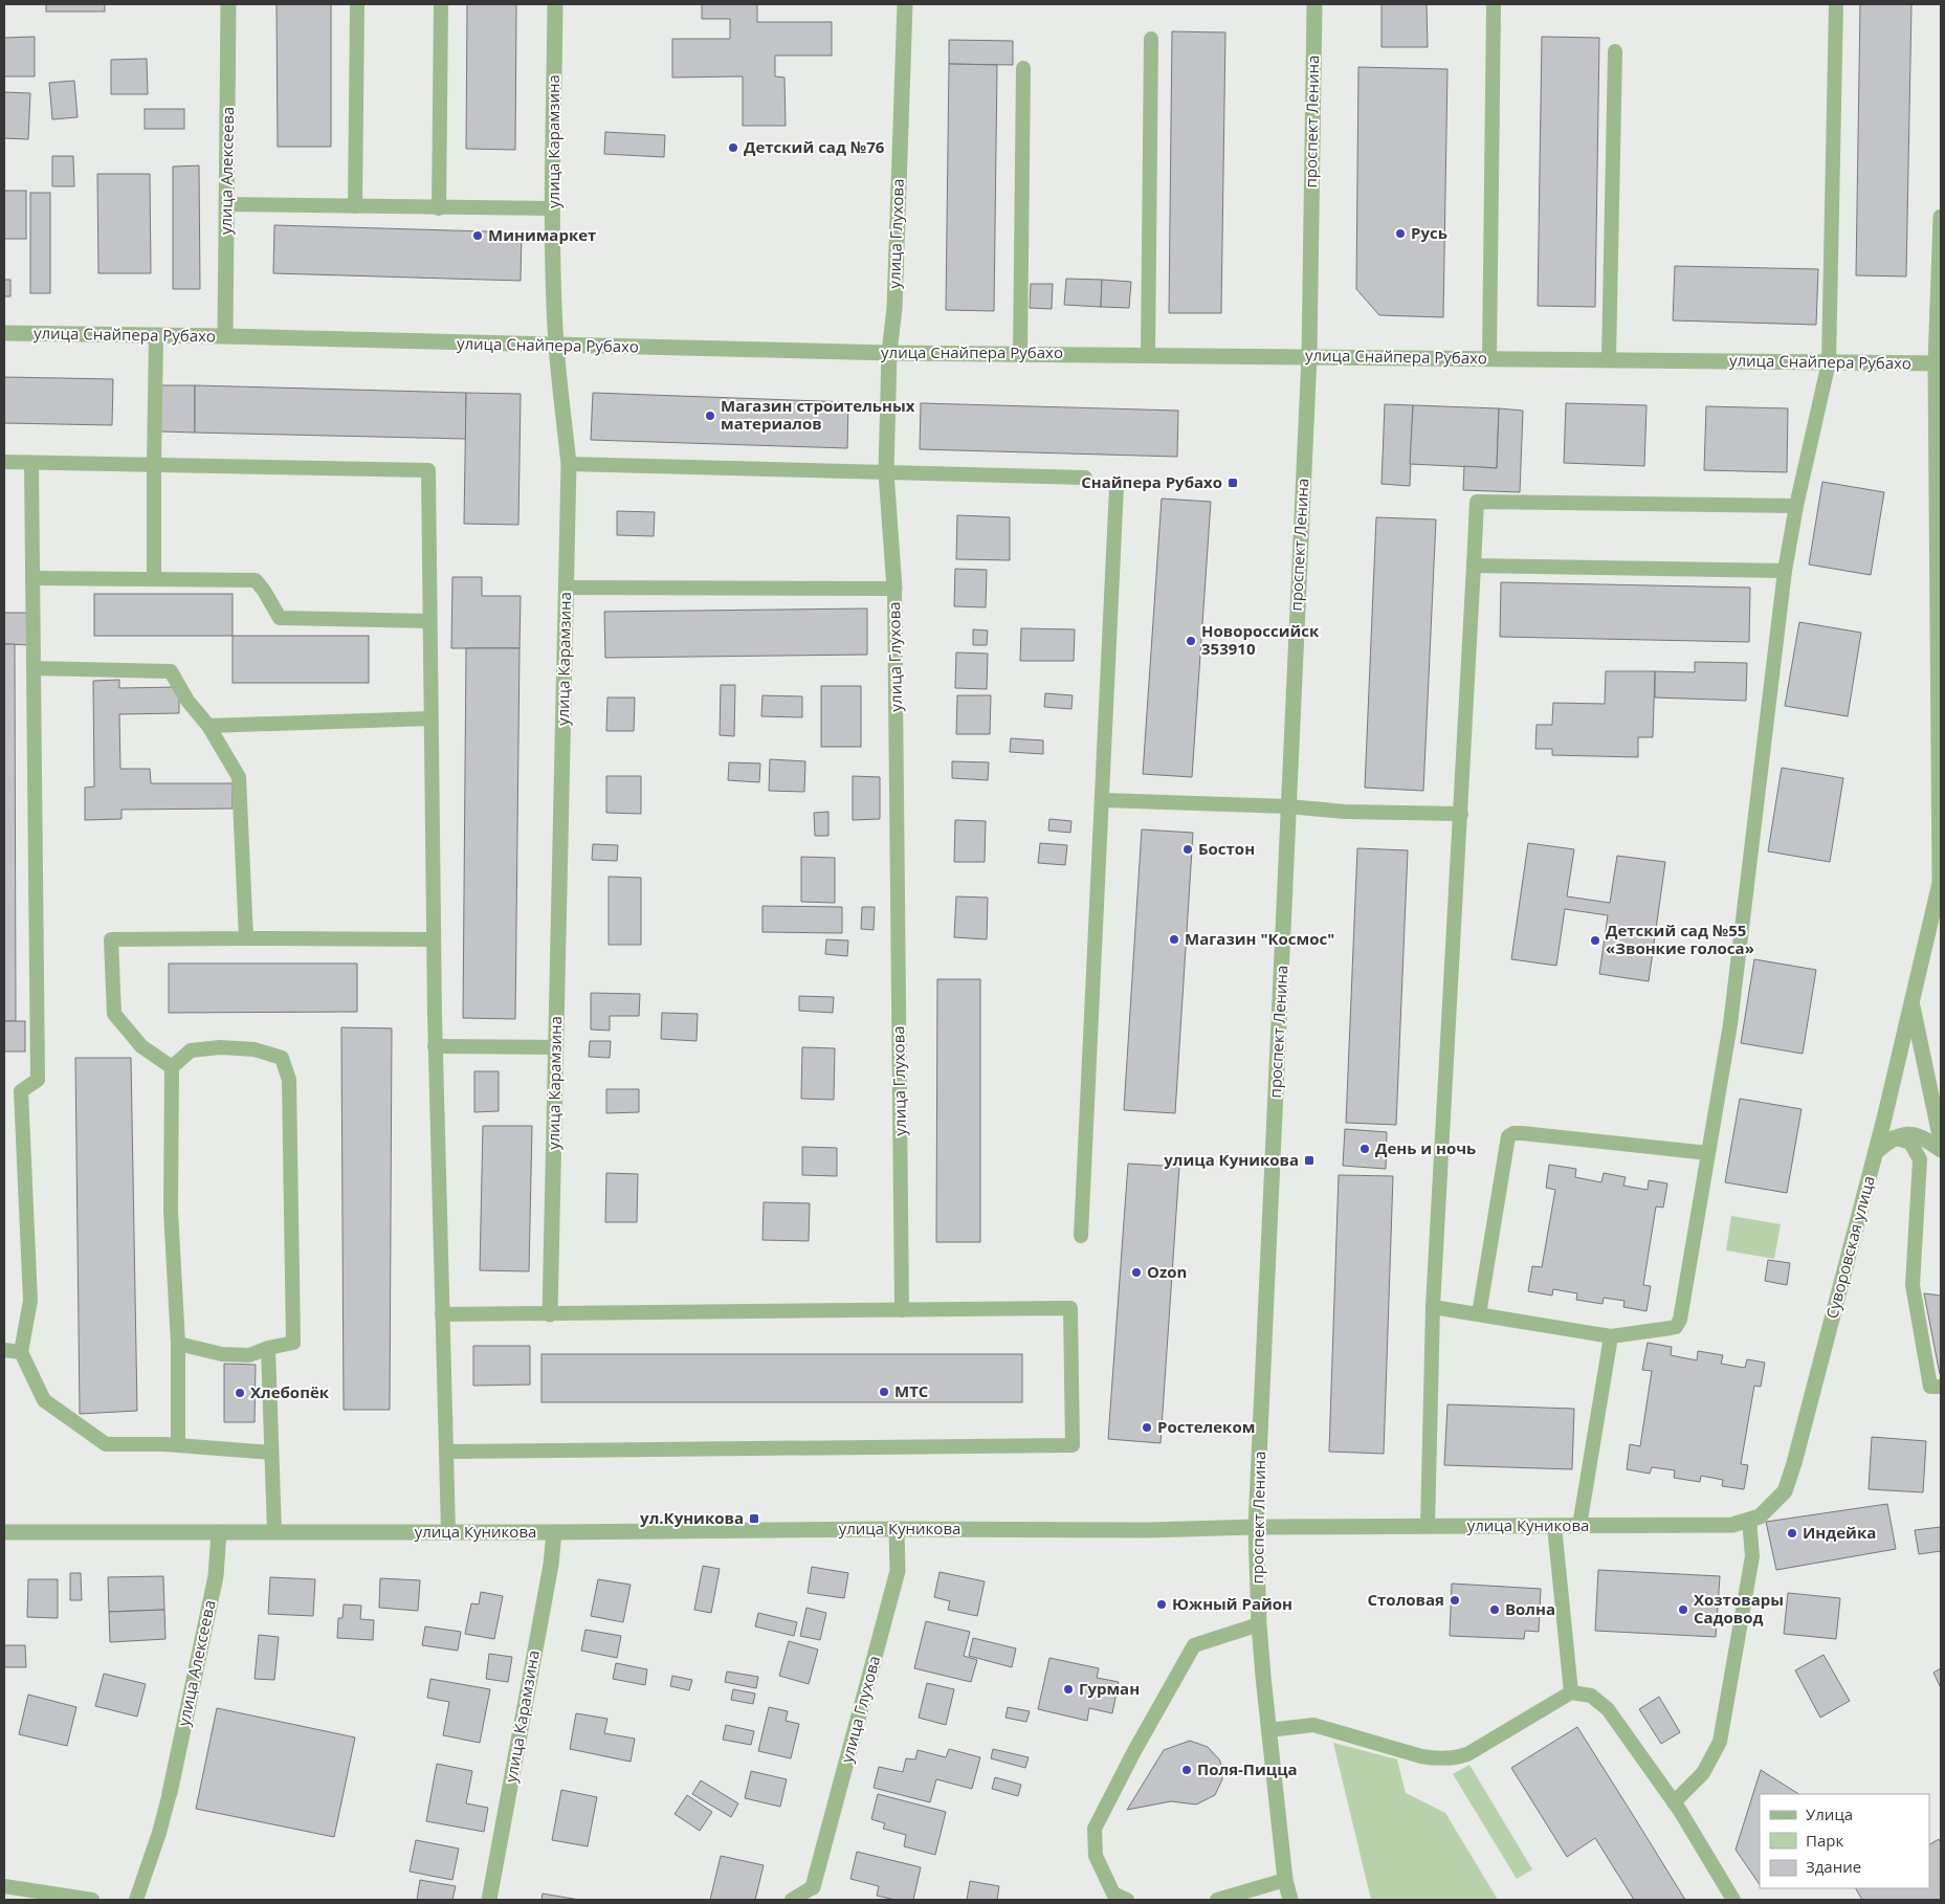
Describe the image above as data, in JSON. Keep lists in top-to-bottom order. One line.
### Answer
{"streets":{"street":["проспект Ленина","улица Карамзина","улица Алексеева","улица Глухова","улица Снайпера Рубахо","Суворовская улица","улица Куникова"]},"crossings":[["проспект Ленина","улица Снайпера Рубахо"],["проспект Ленина","улица Куникова"],["улица Карамзина","улица Снайпера Рубахо"],["улица Карамзина","улица Куникова"],["улица Алексеева","улица Снайпера Рубахо"],["улица Алексеева","улица Куникова"],["улица Глухова","улица Снайпера Рубахо"],["улица Глухова","улица Куникова"],["улица Снайпера Рубахо","Суворовская улица"],["Суворовская улица","улица Куникова"]],"places":{"other":["Детский сад №76","Русь","Минимаркет","Магазин строительных материалов","Новороссийск 353910","Бостон","Магазин \"Космос\"","Детский сад №55 «Звонкие голоса»","День и ночь","Ozon","МТС","Хлебопёк","Ростелеком","Индейка","Столовая","Южный Район","Волна","Хозтовары Садовод","Гурман","Поля-Пицца"],"transit":["Снайпера Рубахо","улица Куникова","ул.Куникова"]},"legend":["Улица","Парк","Здание"]}
